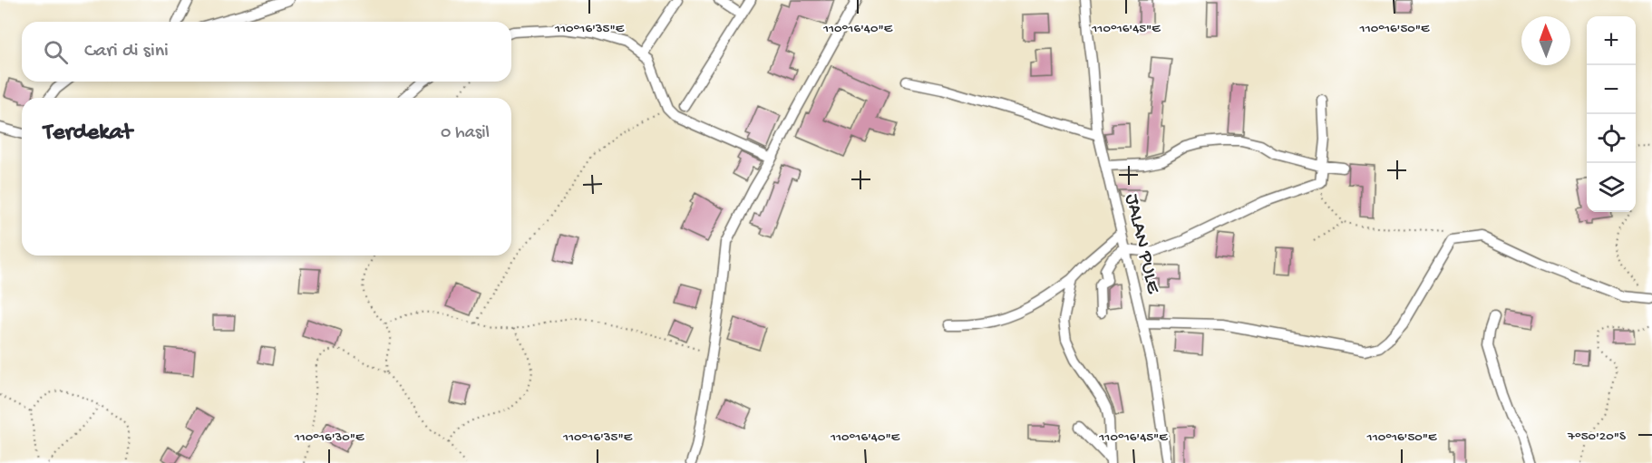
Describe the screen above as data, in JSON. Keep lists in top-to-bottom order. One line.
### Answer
{"streets":{"street":["JALAN PULE"]},"north":"top","page":{"map_buttons":["+","−"],"search":"Cari di sini","heading":["Terdekat","0 hasil"]},"coordinates":["110°16'35\"E","110°16'40\"E","110°16'45\"E","110°16'50\"E","7°50'20\"S","110°16'30\"E"]}
